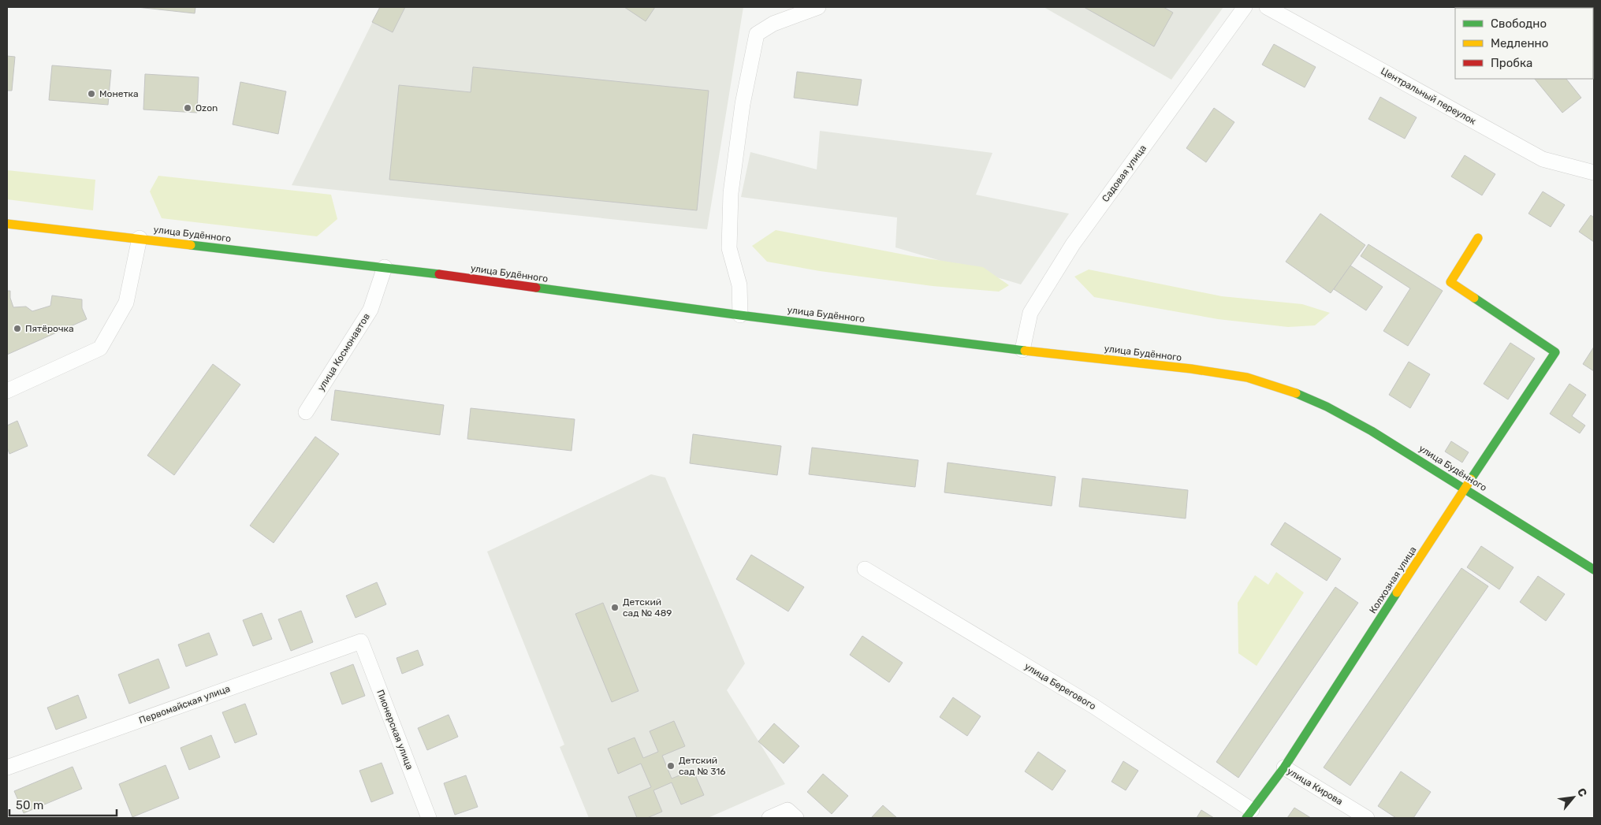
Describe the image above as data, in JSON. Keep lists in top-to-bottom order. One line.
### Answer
{"streets":{"main road":["улица Будённого","Колхозная улица"],"street":["Центральный переулок","Садовая улица","улица Космонавтов","улица Берегового","Первомайская улица","Пионерская улица","улица Кирова"]},"crossings":[["Садовая улица","улица Будённого"],["улица Будённого","улица Космонавтов"],["улица Будённого","Колхозная улица"],["Колхозная улица","улица Берегового"],["Колхозная улица","улица Кирова"],["Первомайская улица","Пионерская улица"]],"places":["Монетка","Ozon","Пятёрочка","Детский сад № 489","Детский сад № 316"],"legend":["Свободно","Медленно","Пробка"],"scale_bar":"50 m","north":"top right"}
